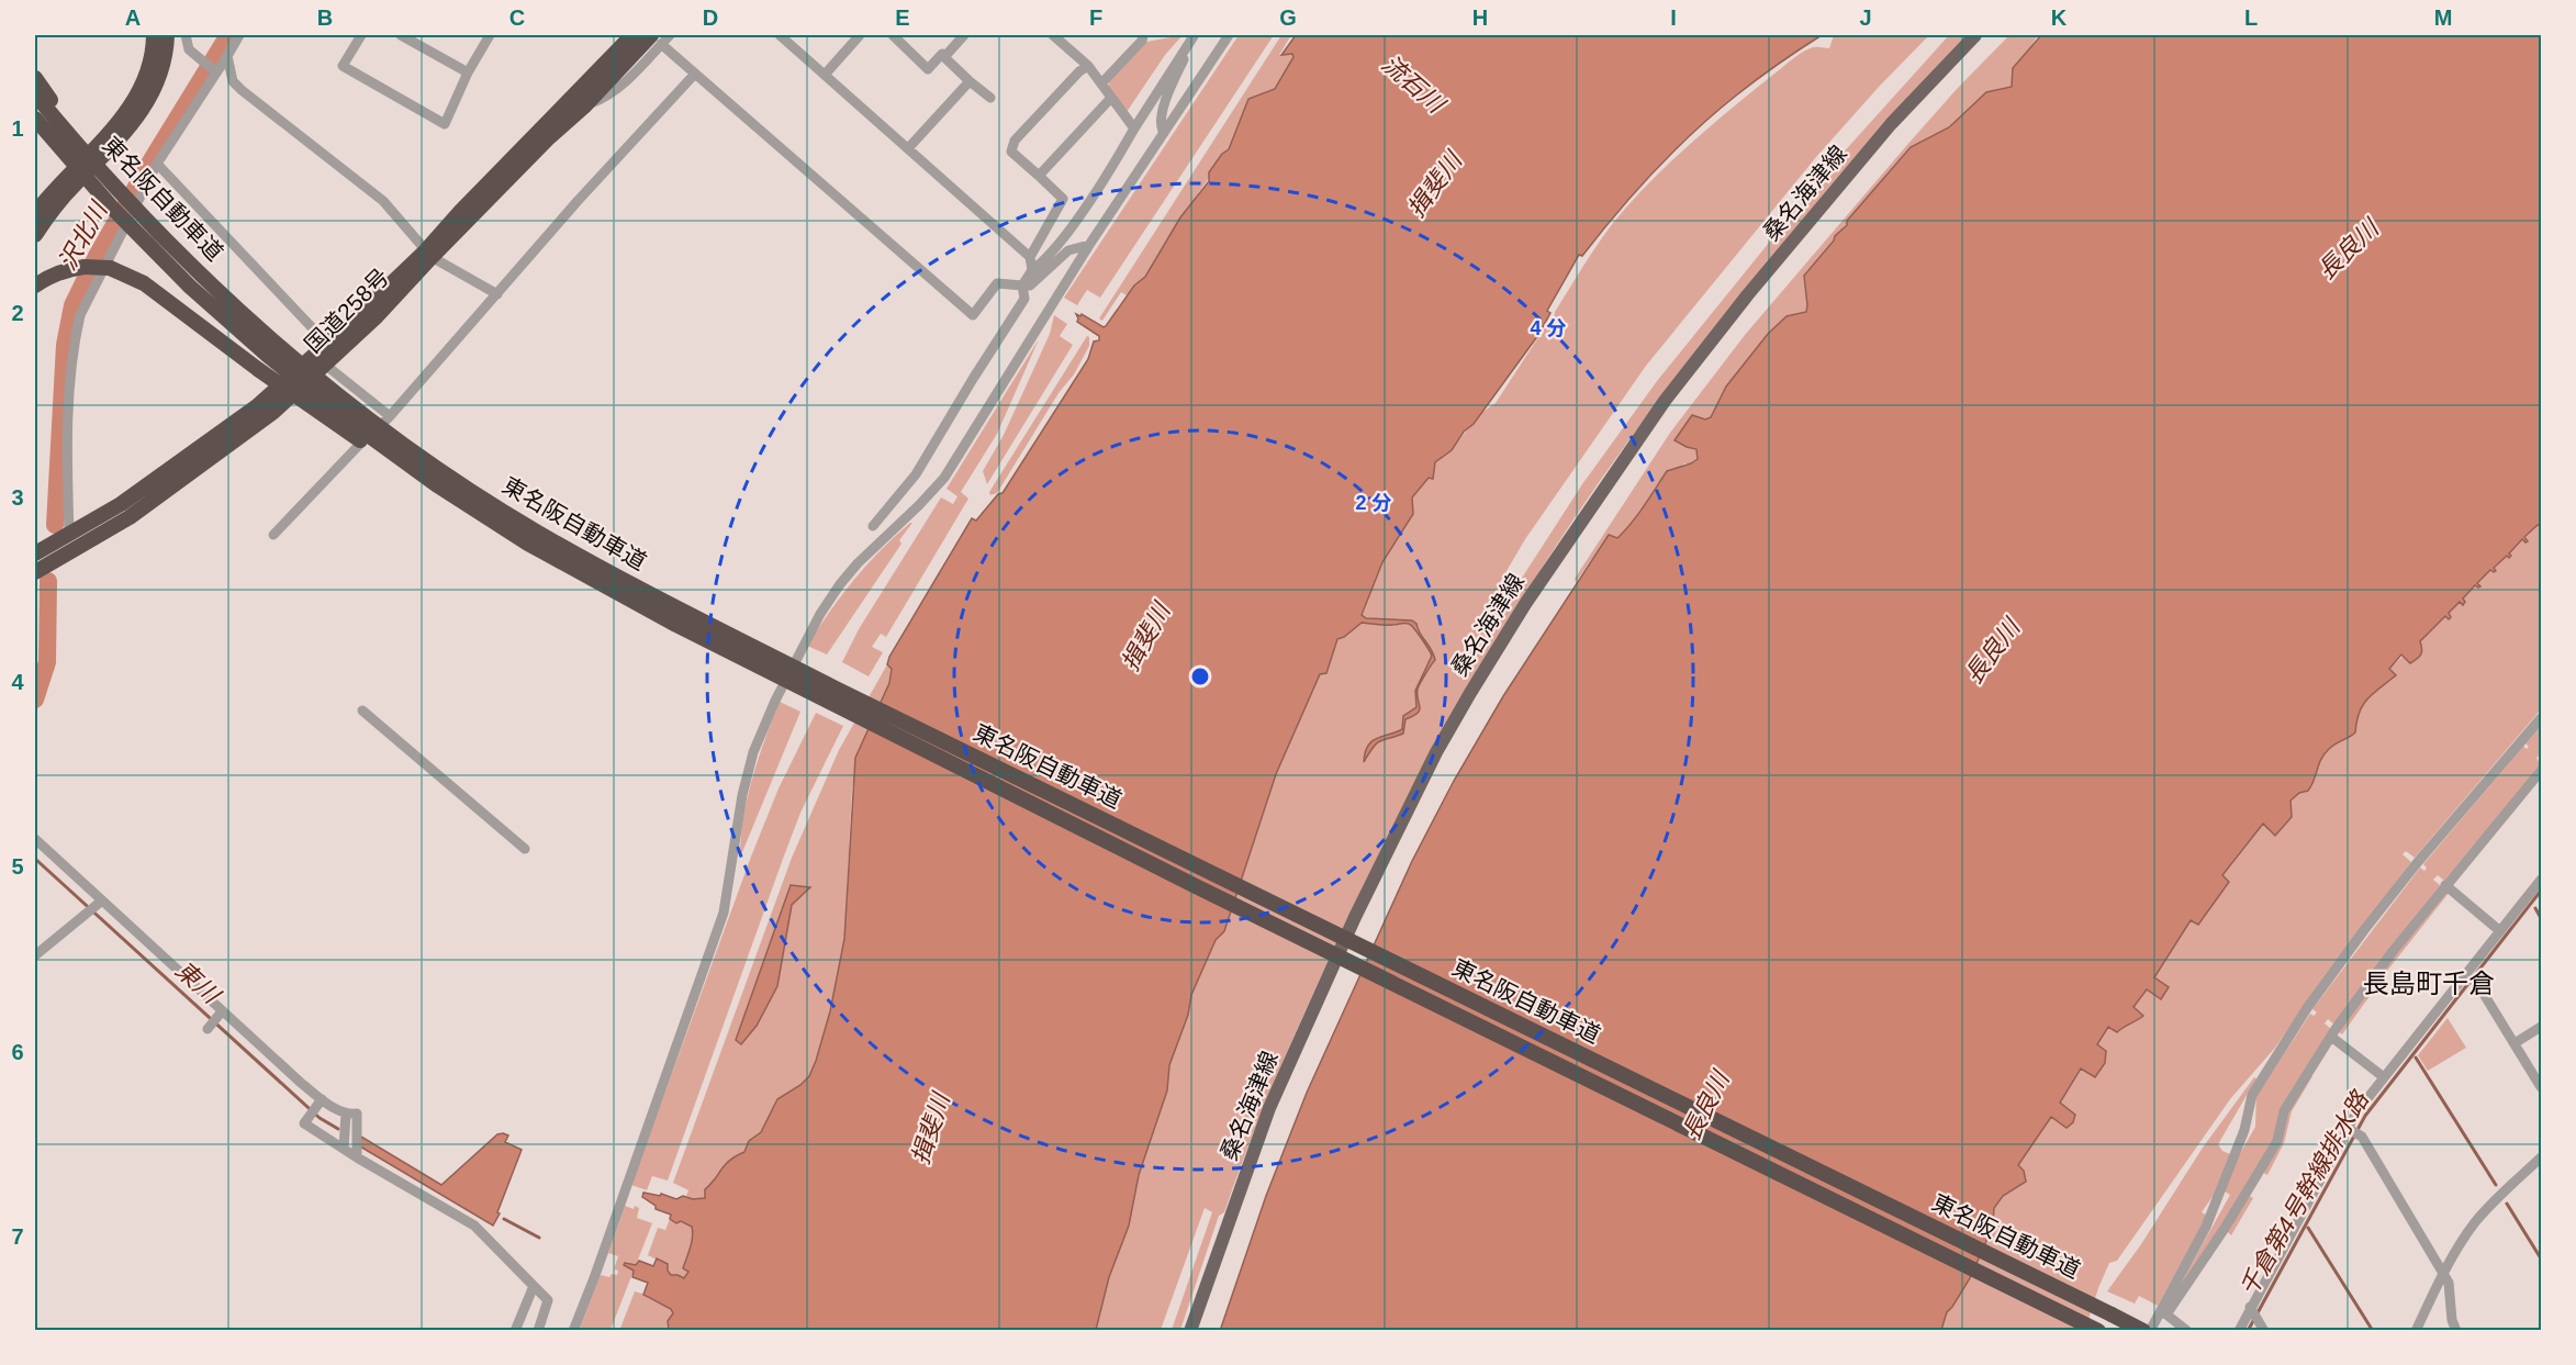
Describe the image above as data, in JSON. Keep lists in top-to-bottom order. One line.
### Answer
{"streets":{"highway":["東名阪自動車道","国道258号"],"main road":["桑名海津線"]},"districts":["長島町千倉"],"water":["流石川","揖斐川","沢北川","長良川","東川","千倉第4号幹線排水路"],"grid":{"columns":["A","B","C","D","E","F","G","H","I","J","K","L","M"],"rows":["1","2","3","4","5","6","7"]},"rings":["4 分","2 分"]}
